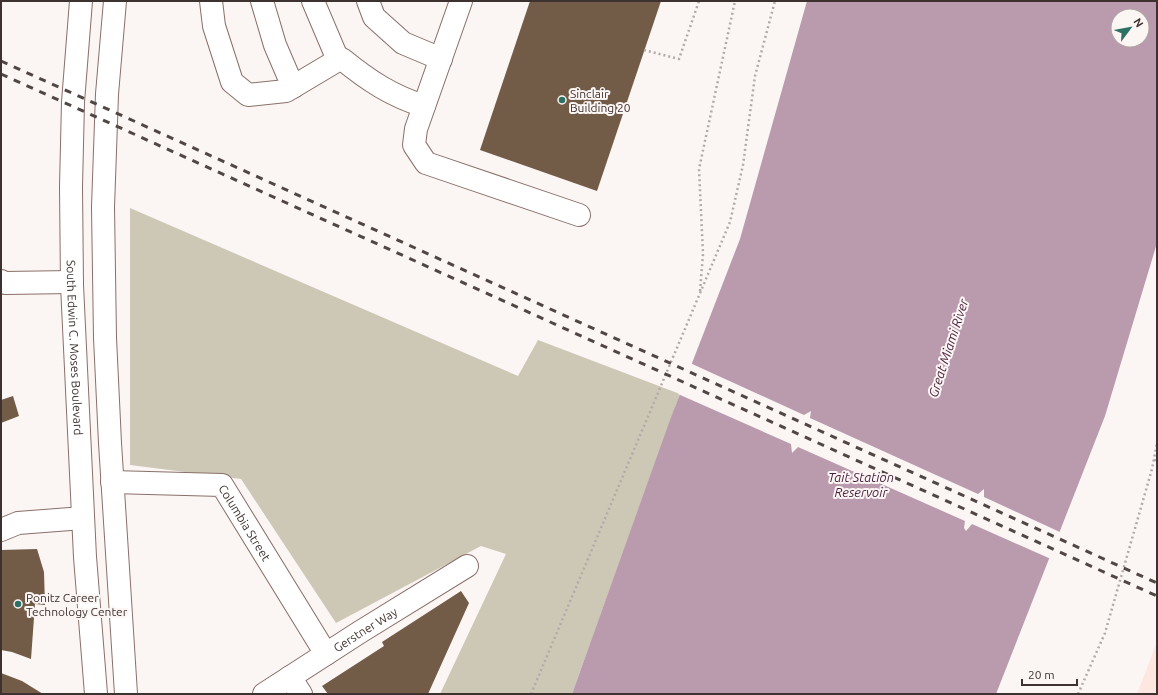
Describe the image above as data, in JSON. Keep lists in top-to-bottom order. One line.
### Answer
{"streets":{"main road":["South Edwin C. Moses Boulevard","Columbia Street","Gerstner Way"]},"crossings":[["Columbia Street","Gerstner Way"]],"water":["Great Miami River","Tait Station Reservoir"],"places":["Sinclair Building 20","Ponitz Career Technology Center"],"scale_bar":"20 m","north":"top right"}
